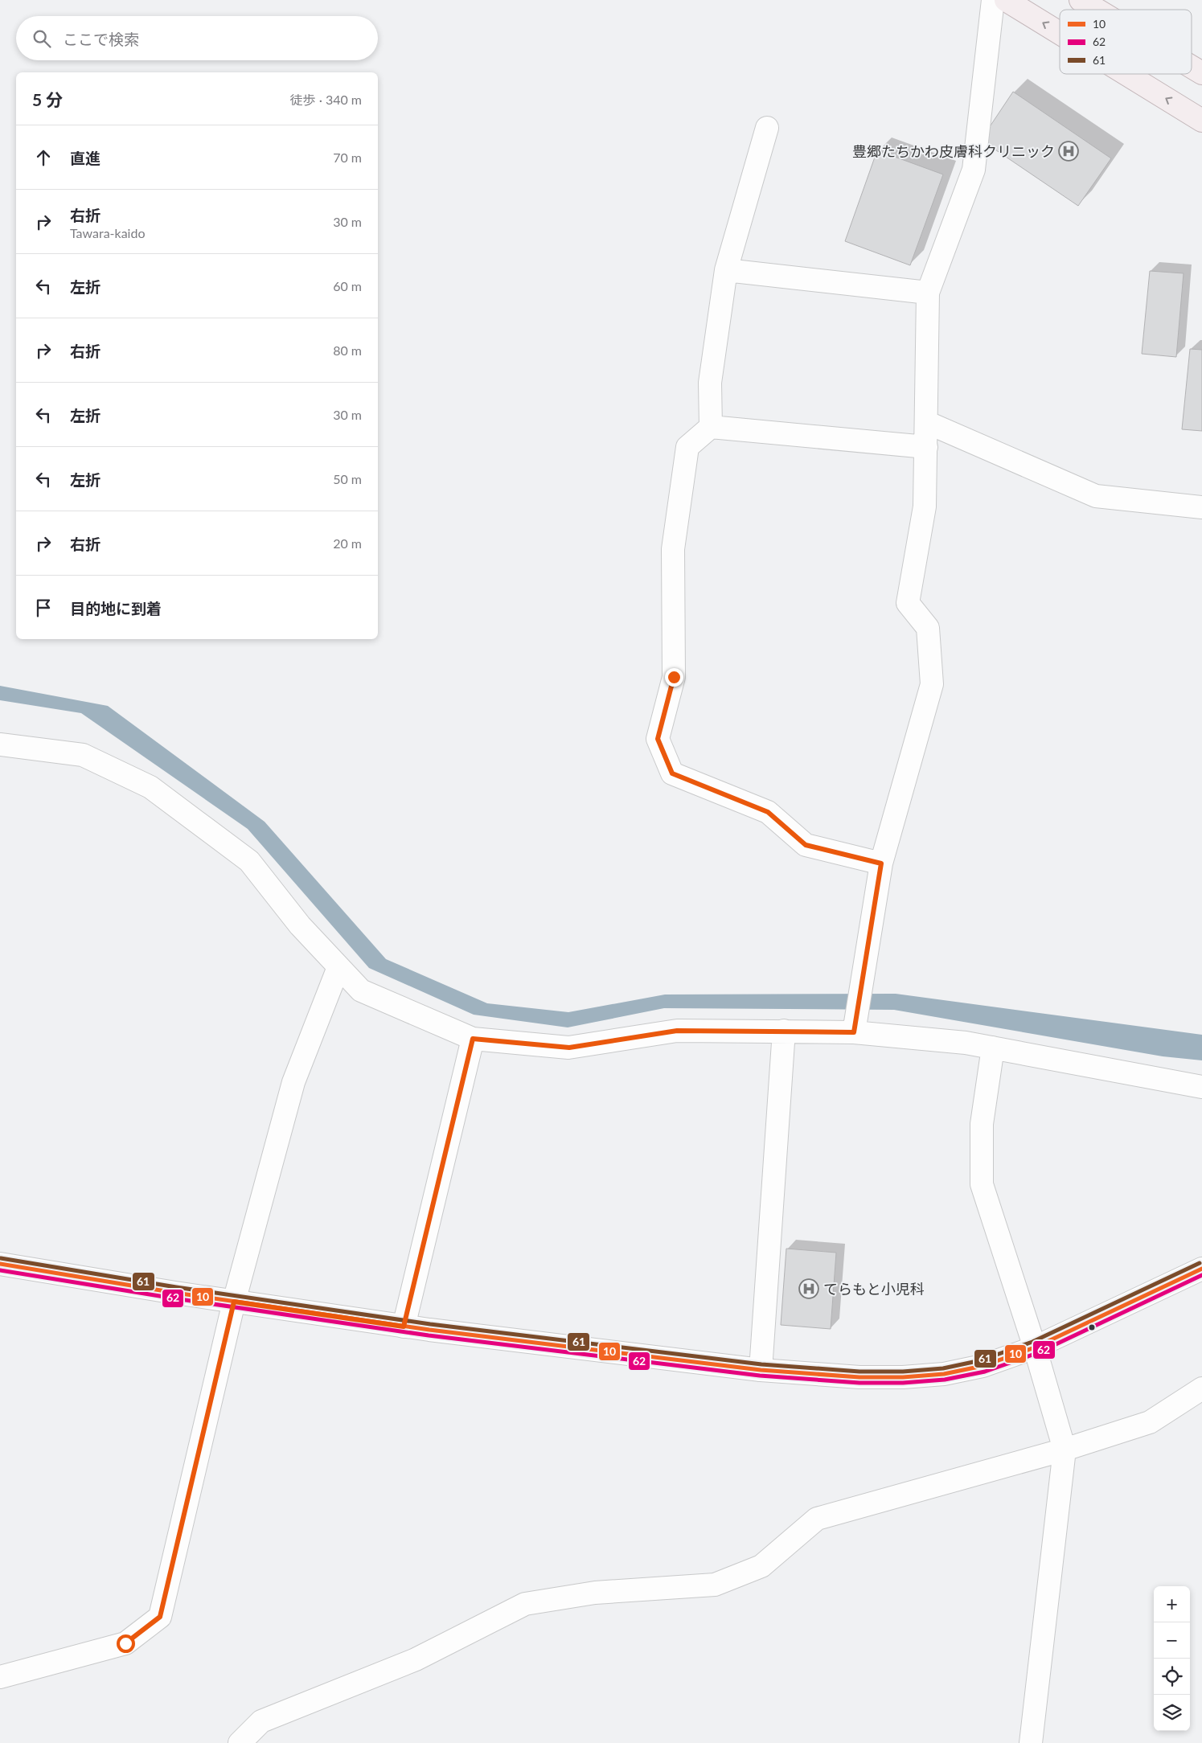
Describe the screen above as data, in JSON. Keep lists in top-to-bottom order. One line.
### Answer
{"places":{"hospital":["豊郷たちかわ皮膚科クリニック","てらもと小児科"]},"lines":["transit line 61","transit line 10","transit line 62"],"legend":["10","62","61"],"page":{"search":"ここで検索","heading":["5 分","徒歩 · 340 m"],"list":[["直進","70 m"],["右折","Tawara-kaido","30 m"],["左折","60 m"],["右折","80 m"],["左折","30 m"],["左折","50 m"],["右折","20 m"],"目的地に到着"],"map_buttons":["+","−"]}}
